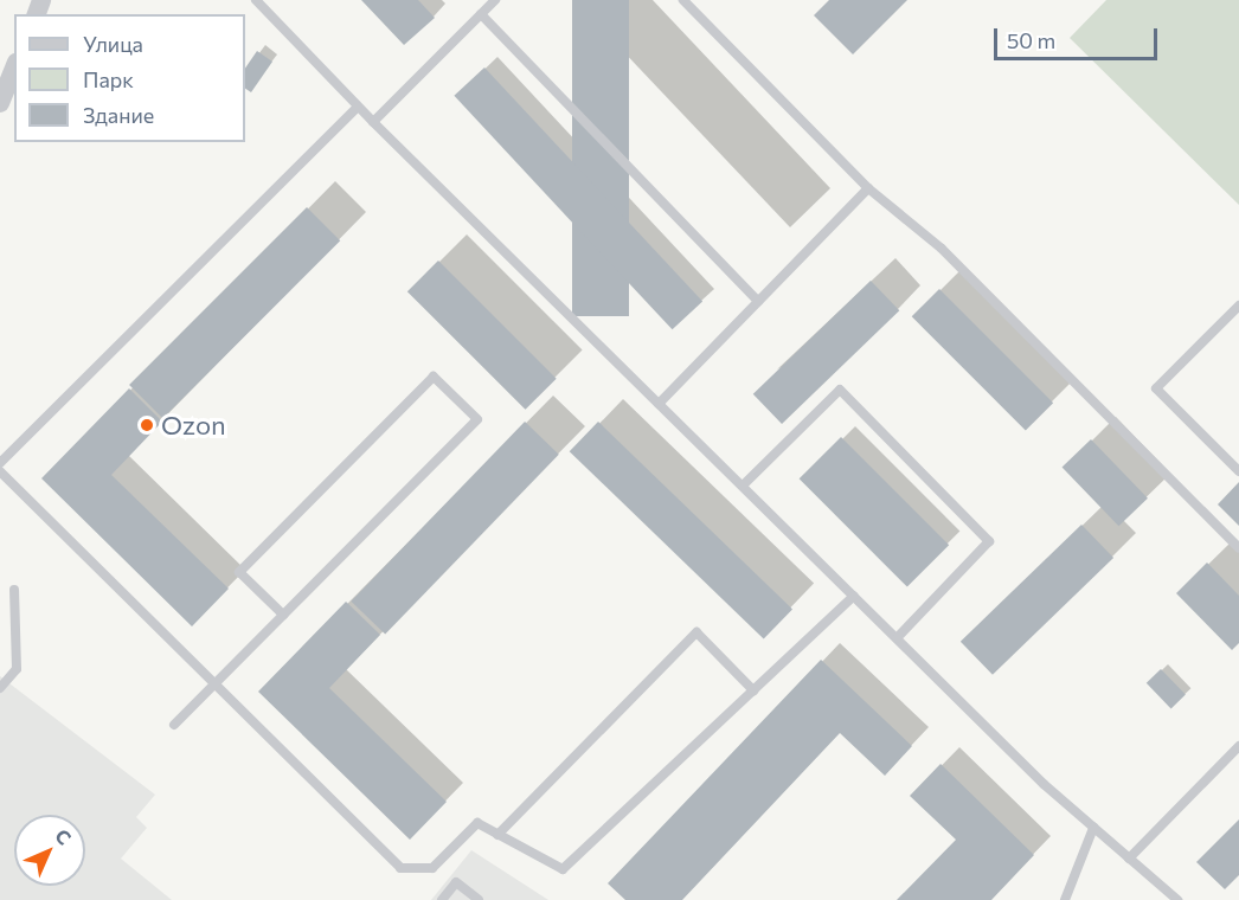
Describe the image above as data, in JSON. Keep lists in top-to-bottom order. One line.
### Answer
{"places":["Ozon"],"legend":["Улица","Парк","Здание"],"scale_bar":"50 m","north":"top right"}
